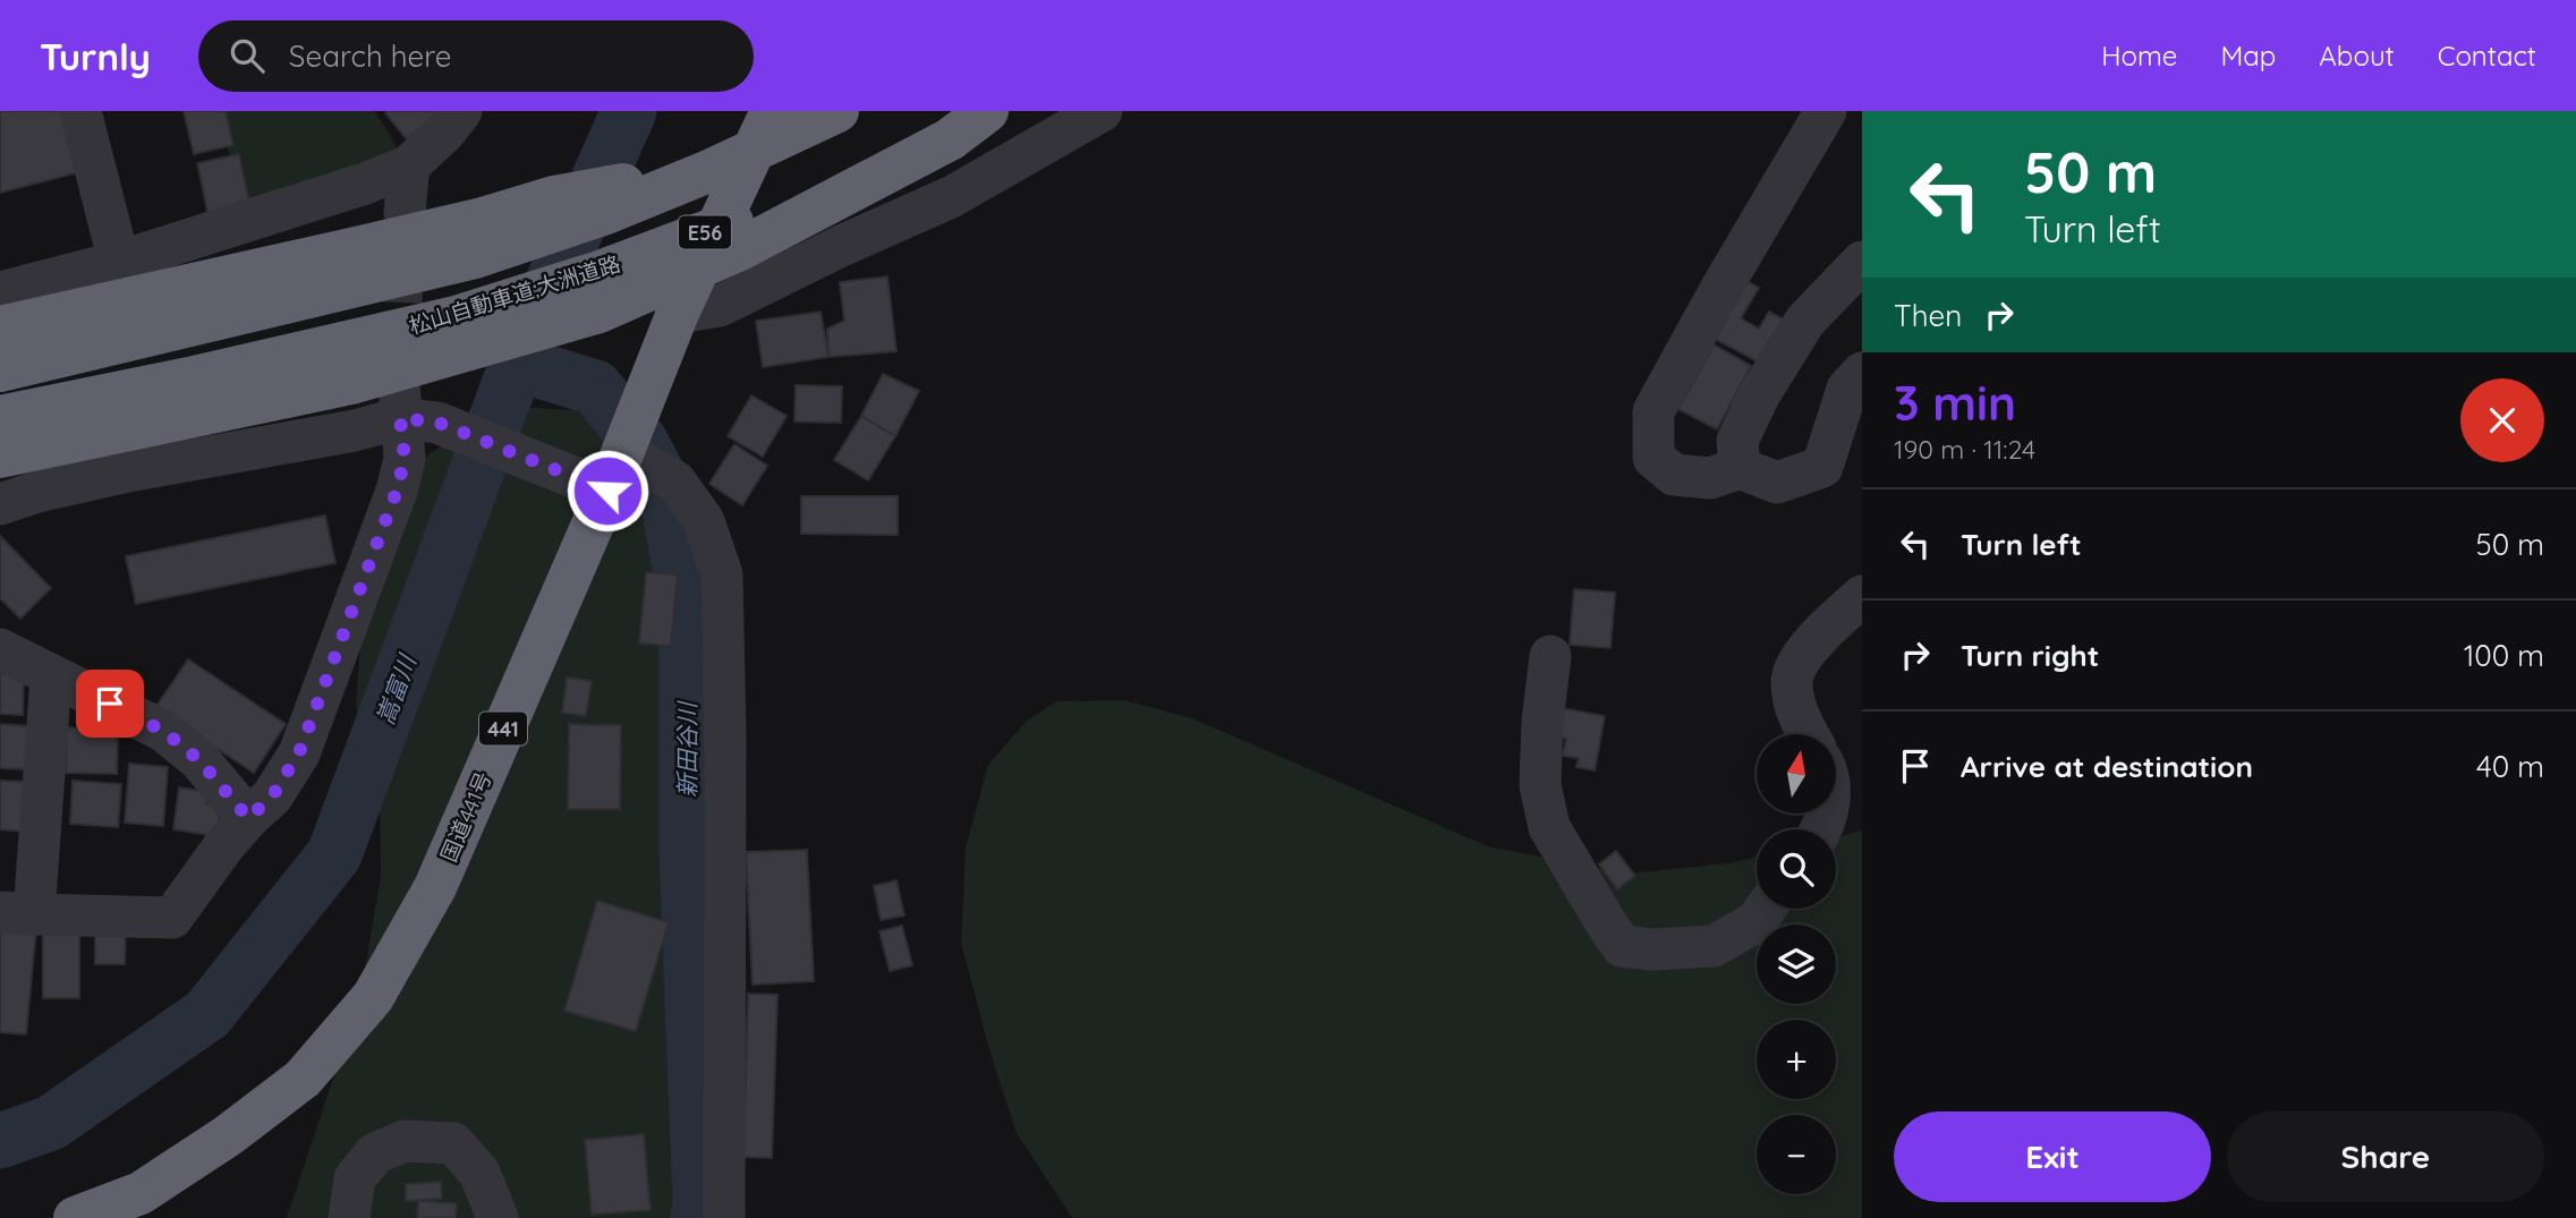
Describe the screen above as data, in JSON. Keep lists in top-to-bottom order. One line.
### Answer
{"streets":{"highway":["E56","松山自動車道;大洲道路","441","国道441号"]},"water":["嵩富川","新田谷川"],"north":"top","page":{"header":"Turnly","search":"Search here","nav":["Home","Map","About","Contact"],"turn":["50 m","Turn left"],"then":"Then","heading":["3 min","190 m · 11:24"],"list":[{"name":"Turn left","value":"50 m"},{"name":"Turn right","value":"100 m"},{"name":"Arrive at destination","value":"40 m"}],"map_buttons":["+","−"],"buttons":["Exit","Share"]}}
